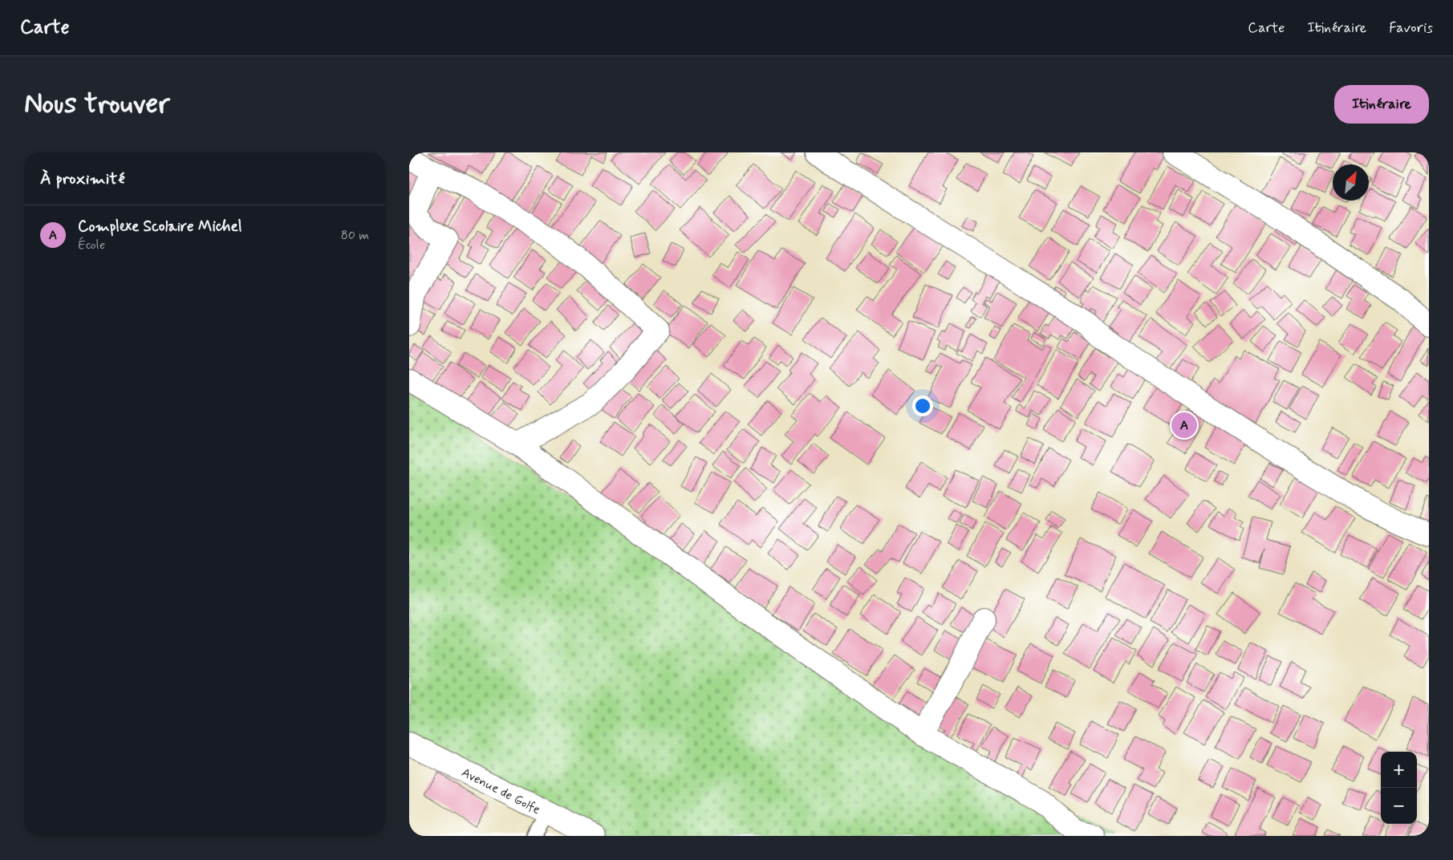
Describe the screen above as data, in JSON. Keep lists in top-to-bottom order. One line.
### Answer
{"streets":{"street":["Avenue de Golfe"]},"north":"top right","page":{"header":"Carte","nav":["Carte","Itinéraire","Favoris"],"buttons":"Itinéraire","title":"Nous trouver","heading":"À proximité","list":[{"mark":"A","name":"Complexe Scolaire Michel","note":"École","value":"80 m"}],"pins":"A","map_buttons":["+","−"]}}
